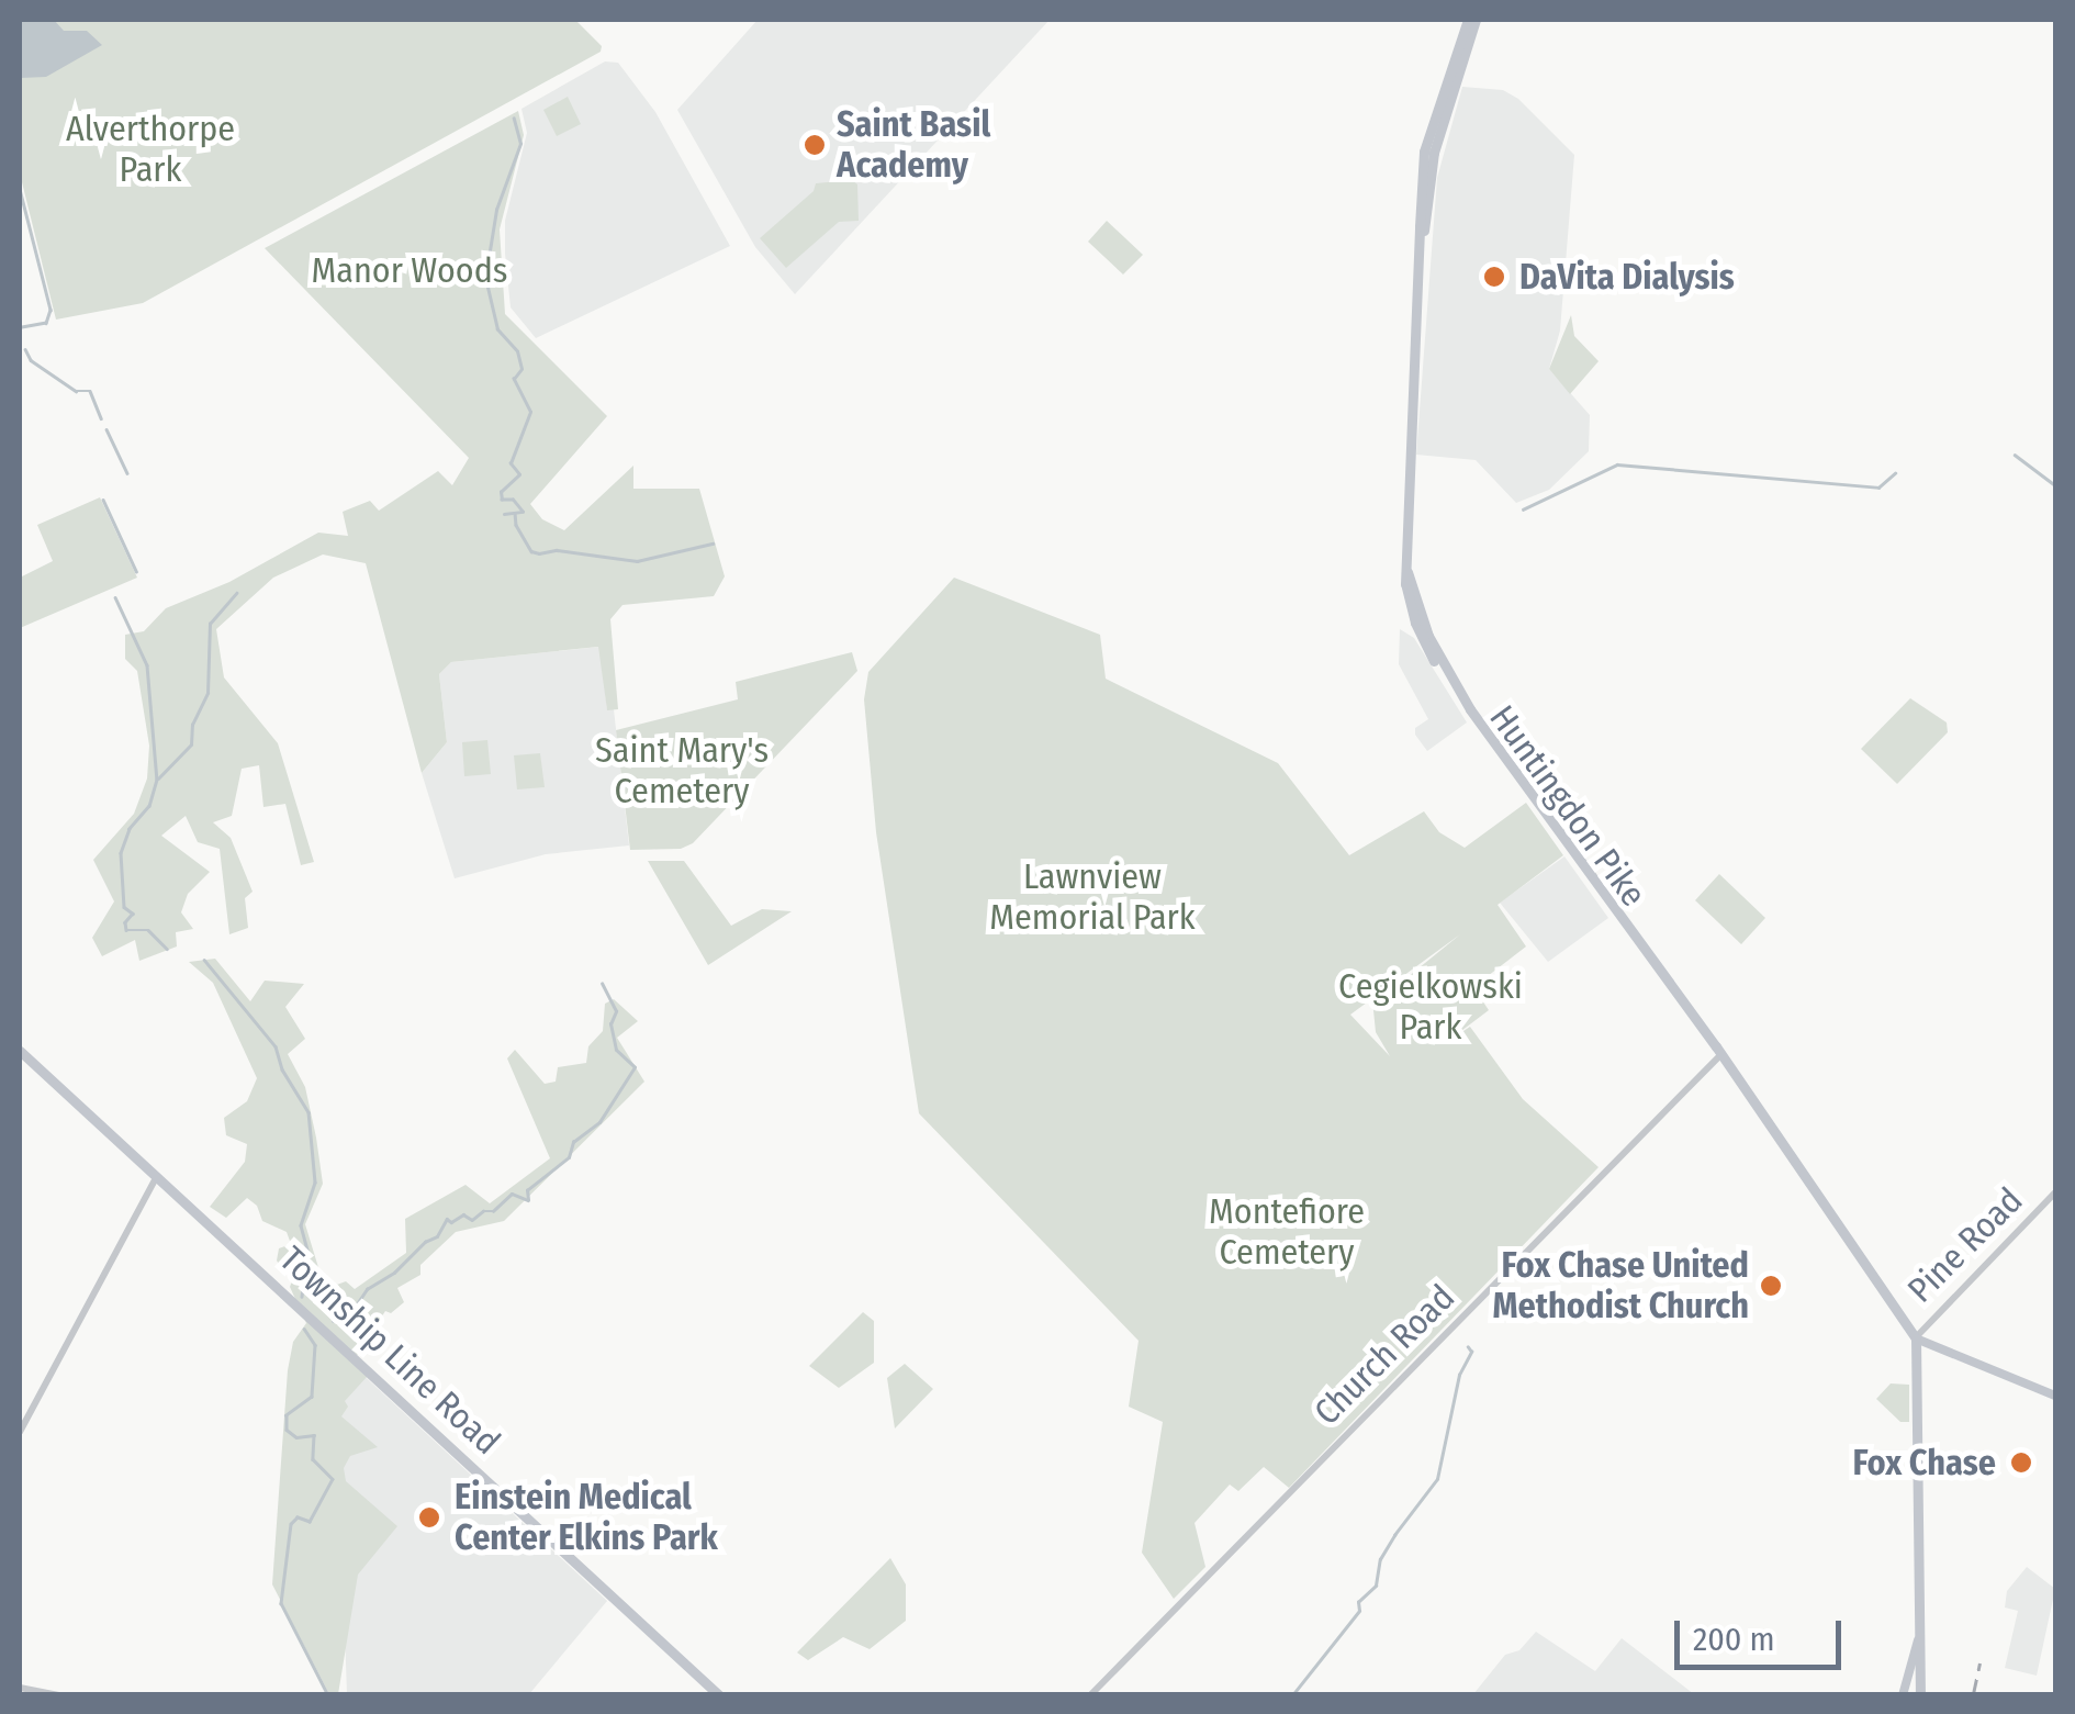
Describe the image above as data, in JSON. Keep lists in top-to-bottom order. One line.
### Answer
{"streets":{"main road":["Huntingdon Pike","Township Line Road"],"street":["Pine Road","Church Road"]},"crossings":[["Huntingdon Pike","Pine Road"],["Huntingdon Pike","Church Road"]],"parks":["Alverthorpe Park","Manor Woods","Saint Mary's Cemetery","Lawnview Memorial Park","Cegielkowski Park","Montefiore Cemetery"],"places":["Saint Basil Academy","DaVita Dialysis","Fox Chase United Methodist Church","Fox Chase","Einstein Medical Center Elkins Park"],"scale_bar":"200 m"}
